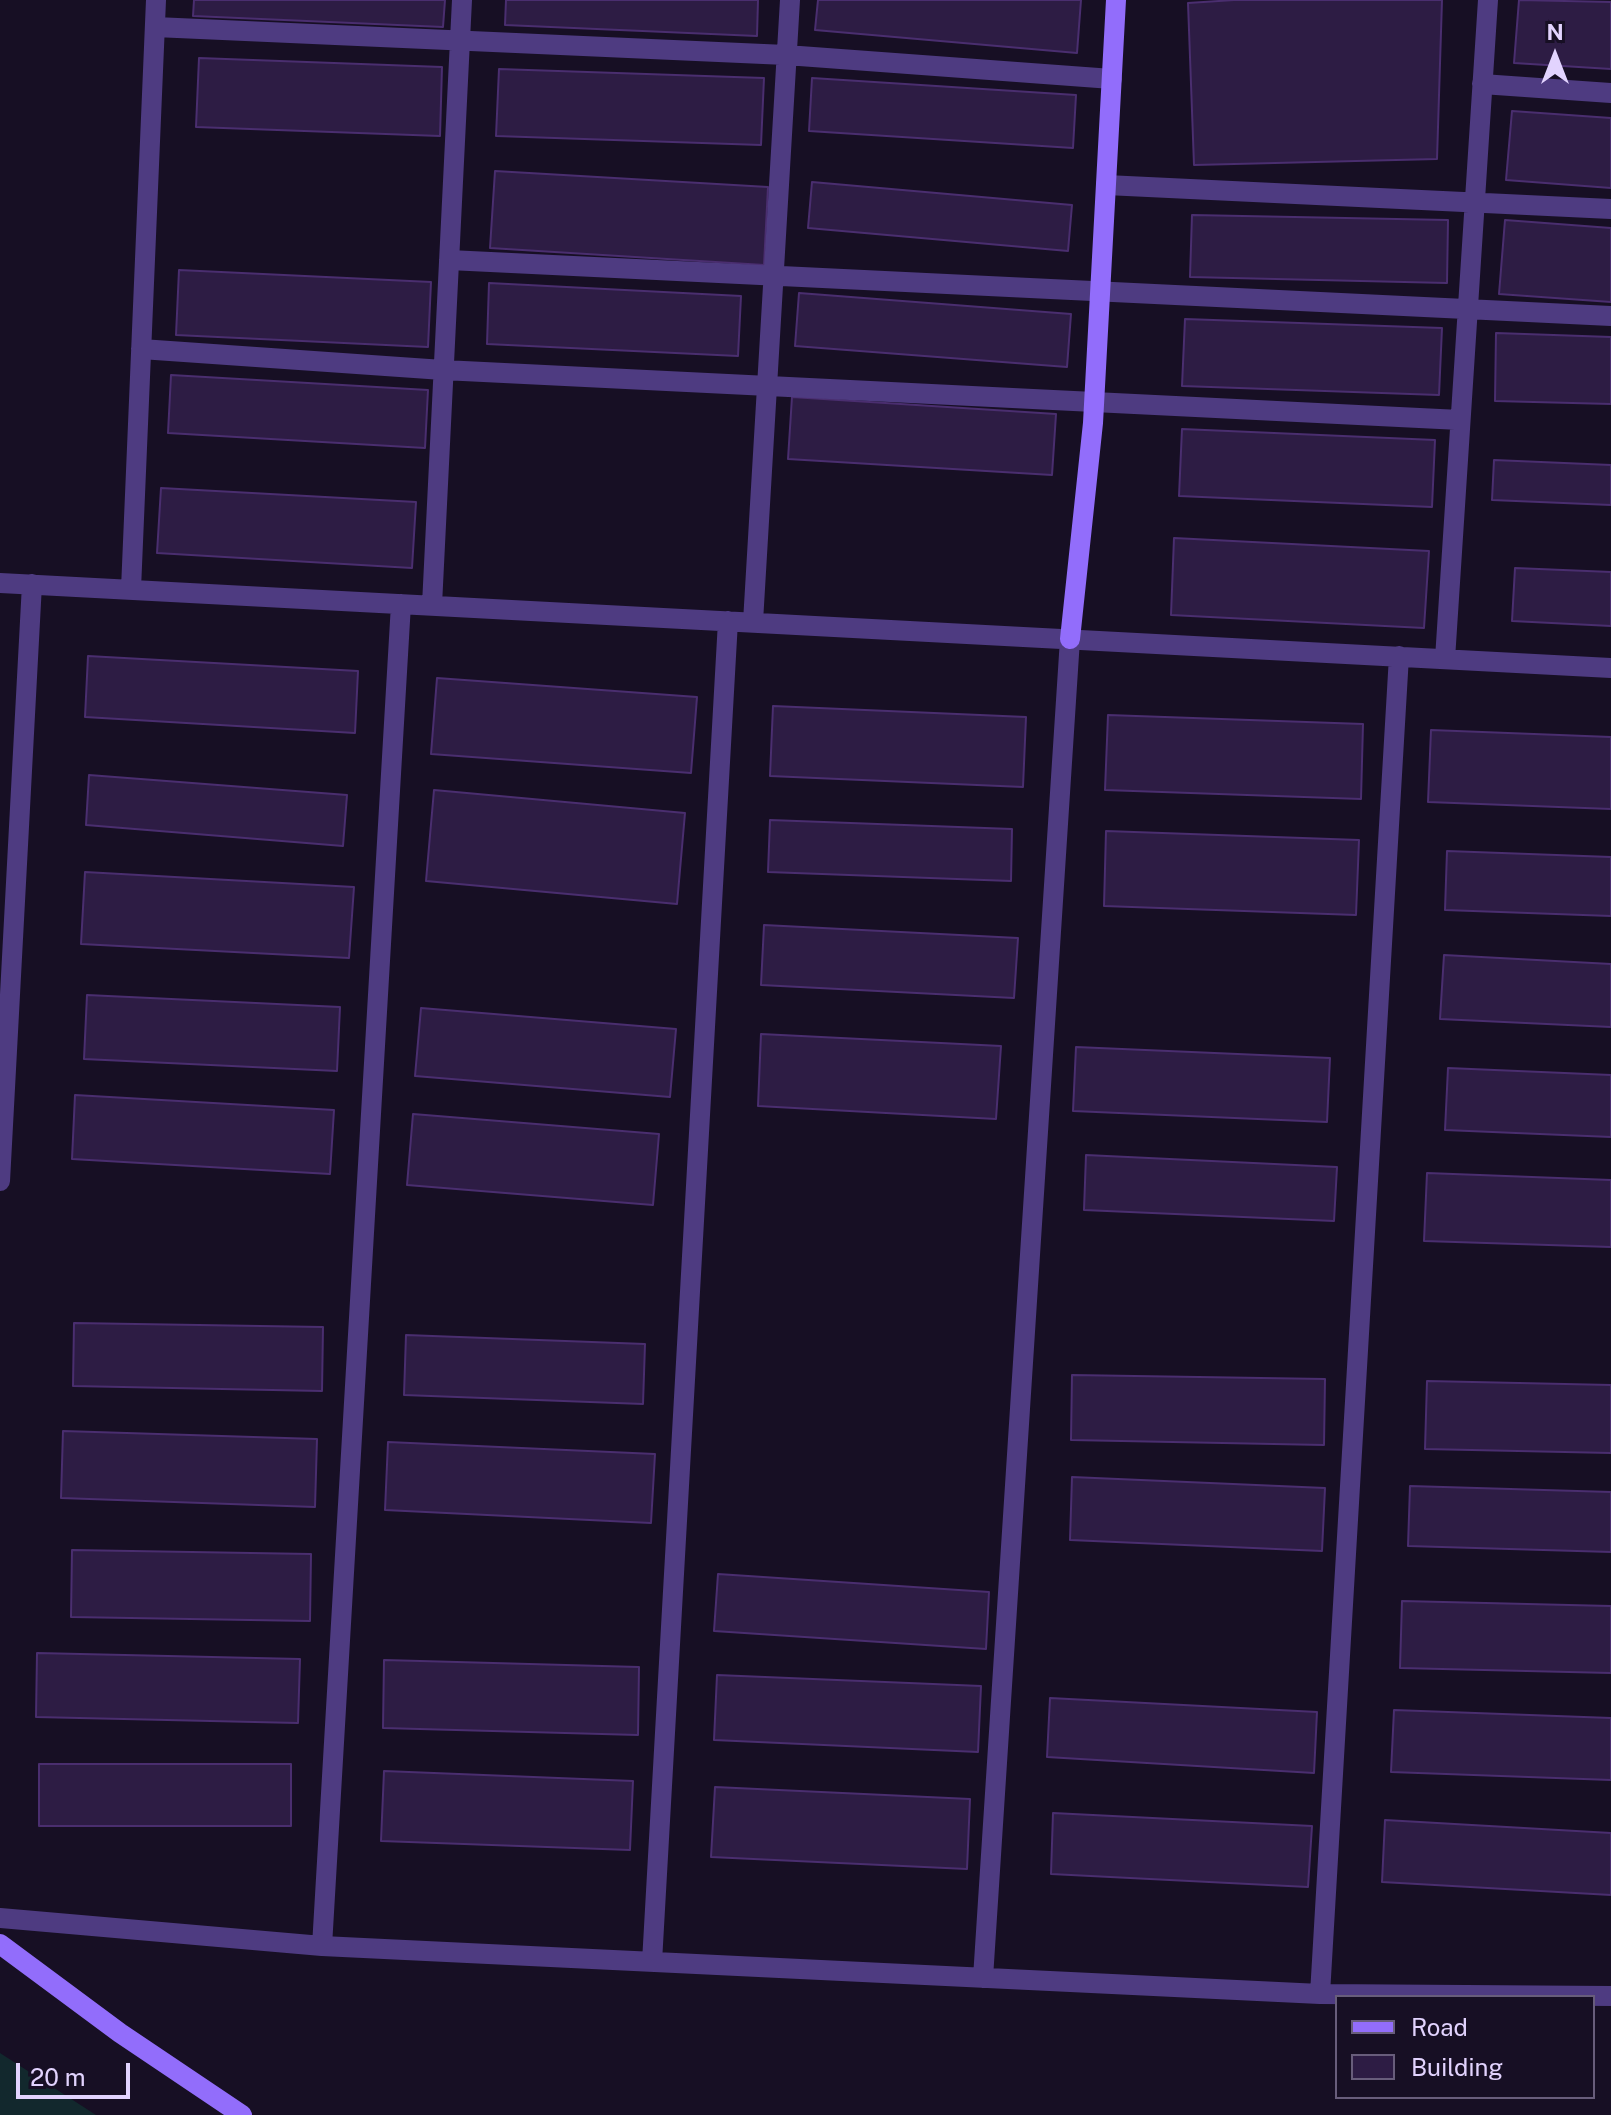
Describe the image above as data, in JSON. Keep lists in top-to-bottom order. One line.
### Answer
{"legend":["Road","Building"],"scale_bar":"20 m","north":"top"}
